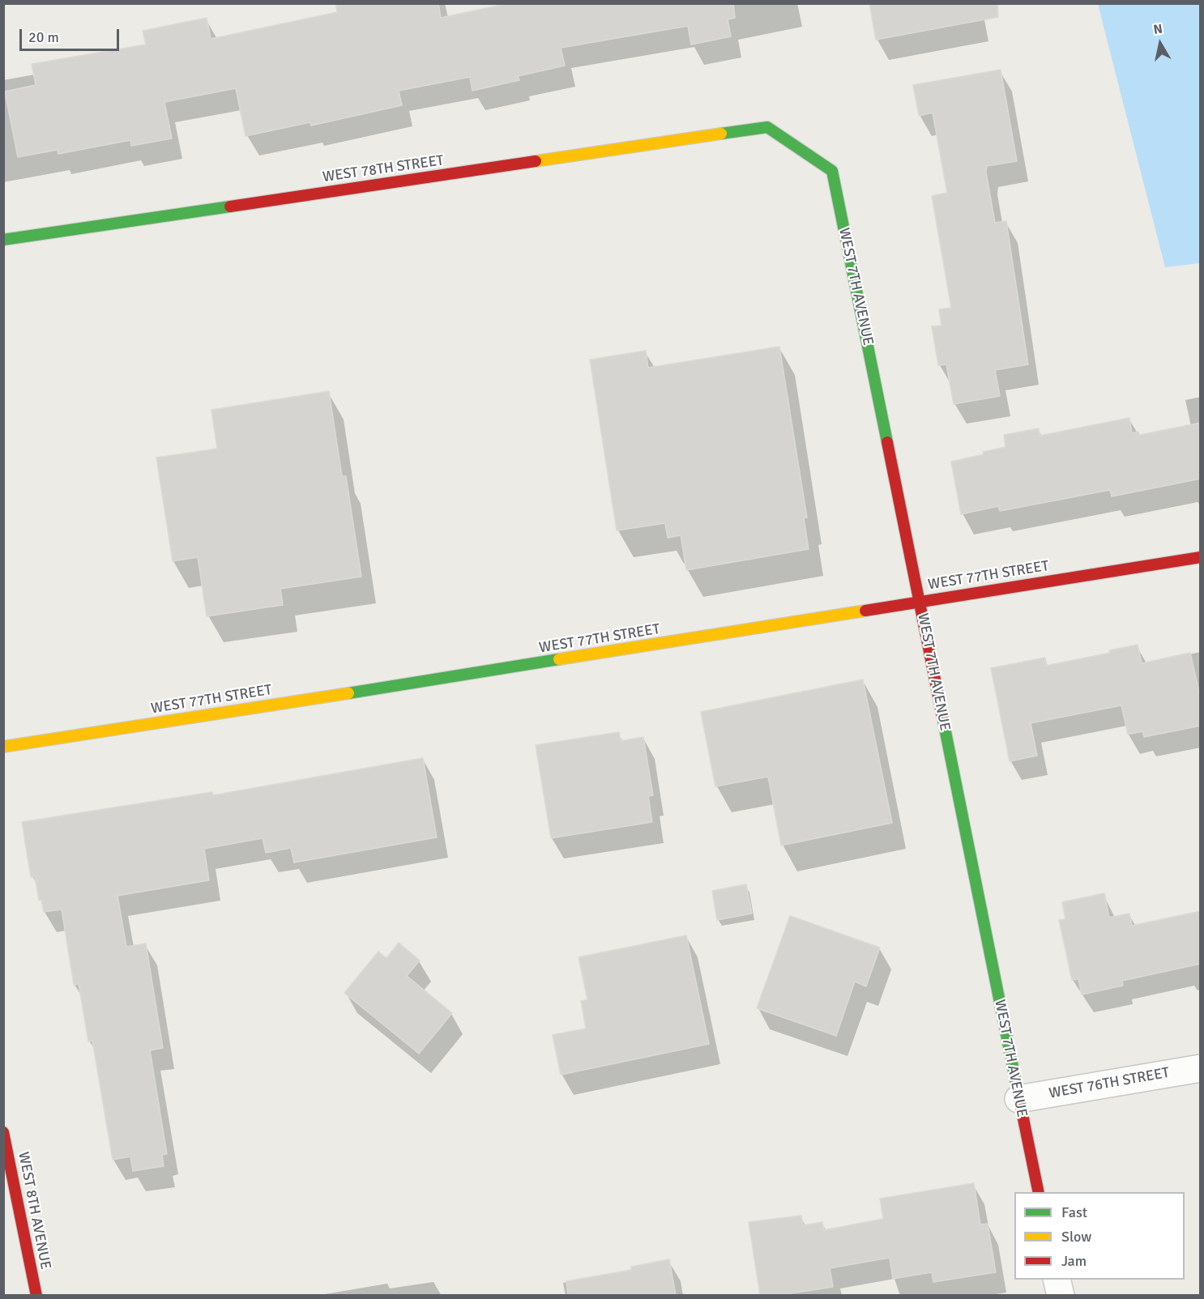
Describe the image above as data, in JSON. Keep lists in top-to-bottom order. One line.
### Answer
{"streets":{"street":["WEST 78TH STREET","WEST 7TH AVENUE","WEST 77TH STREET","WEST 76TH STREET","WEST 8TH AVENUE"]},"crossings":[["WEST 78TH STREET","WEST 7TH AVENUE"],["WEST 7TH AVENUE","WEST 77TH STREET"],["WEST 7TH AVENUE","WEST 76TH STREET"]],"legend":["Fast","Slow","Jam"],"scale_bar":"20 m","north":"top"}
